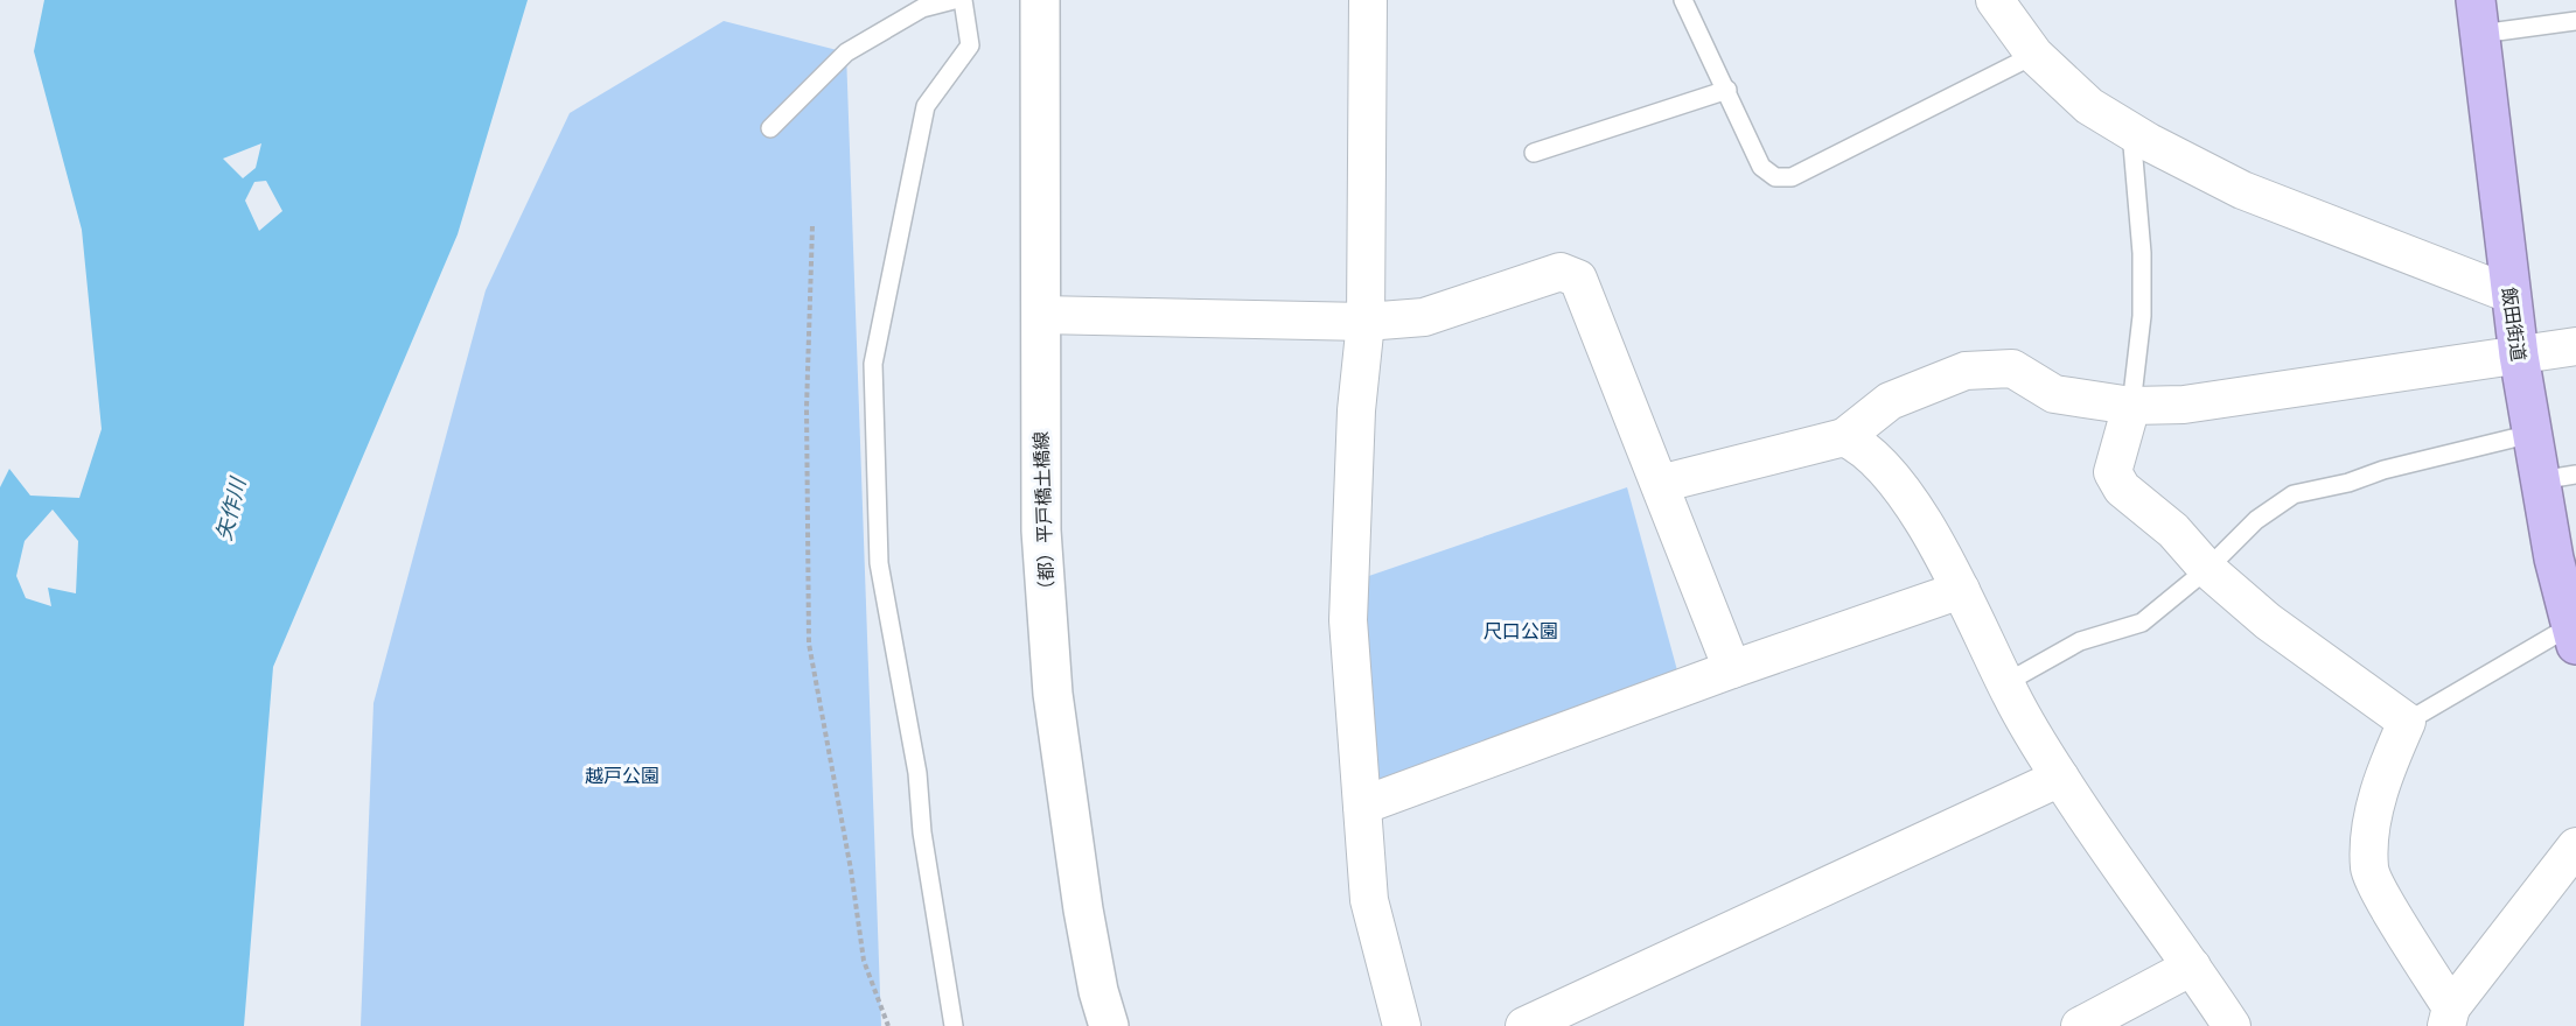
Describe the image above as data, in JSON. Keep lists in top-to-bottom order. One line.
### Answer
{"streets":{"highway":["飯田街道"],"street":["（都）平戸橋土橋線"]},"water":["矢作川"],"parks":["尺口公園","越戸公園"]}
